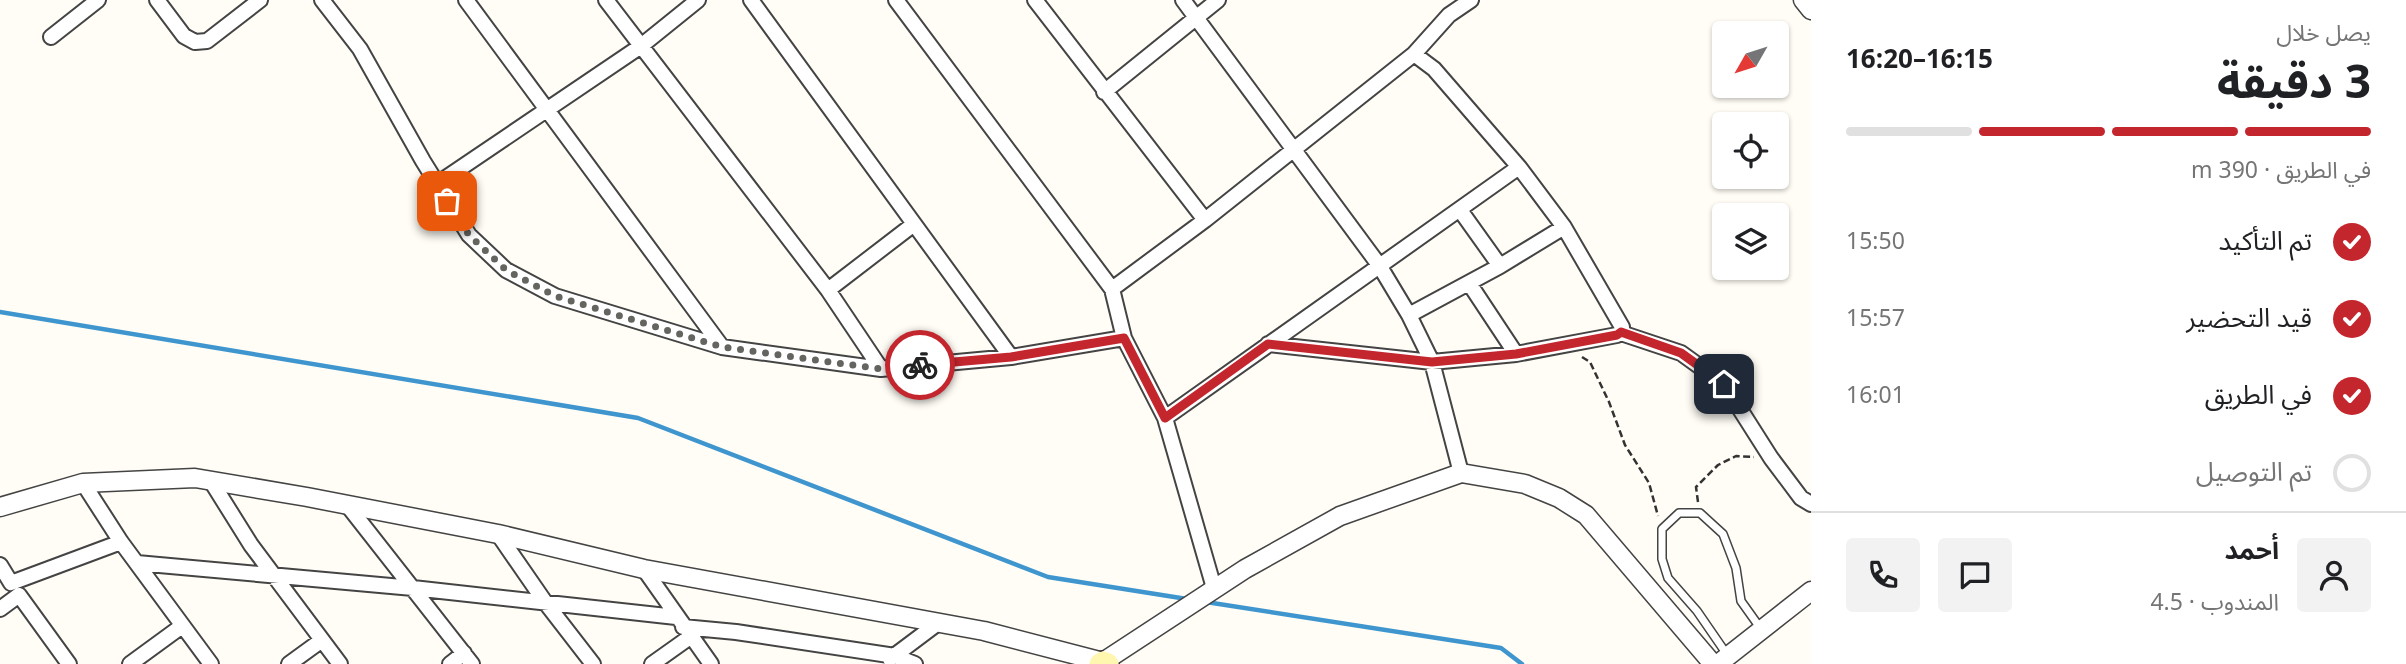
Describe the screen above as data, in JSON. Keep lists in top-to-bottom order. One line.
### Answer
{"north":"bottom left","page":{"heading":["3 دقيقة","يصل خلال","16:15–16:20"],"panel":["أحمد","المندوب · 4.5"],"bar":"في الطريق · 390 m","list":[["تم التأكيد","15:50"],["قيد التحضير","15:57"],["في الطريق","16:01"],"تم التوصيل"]}}
